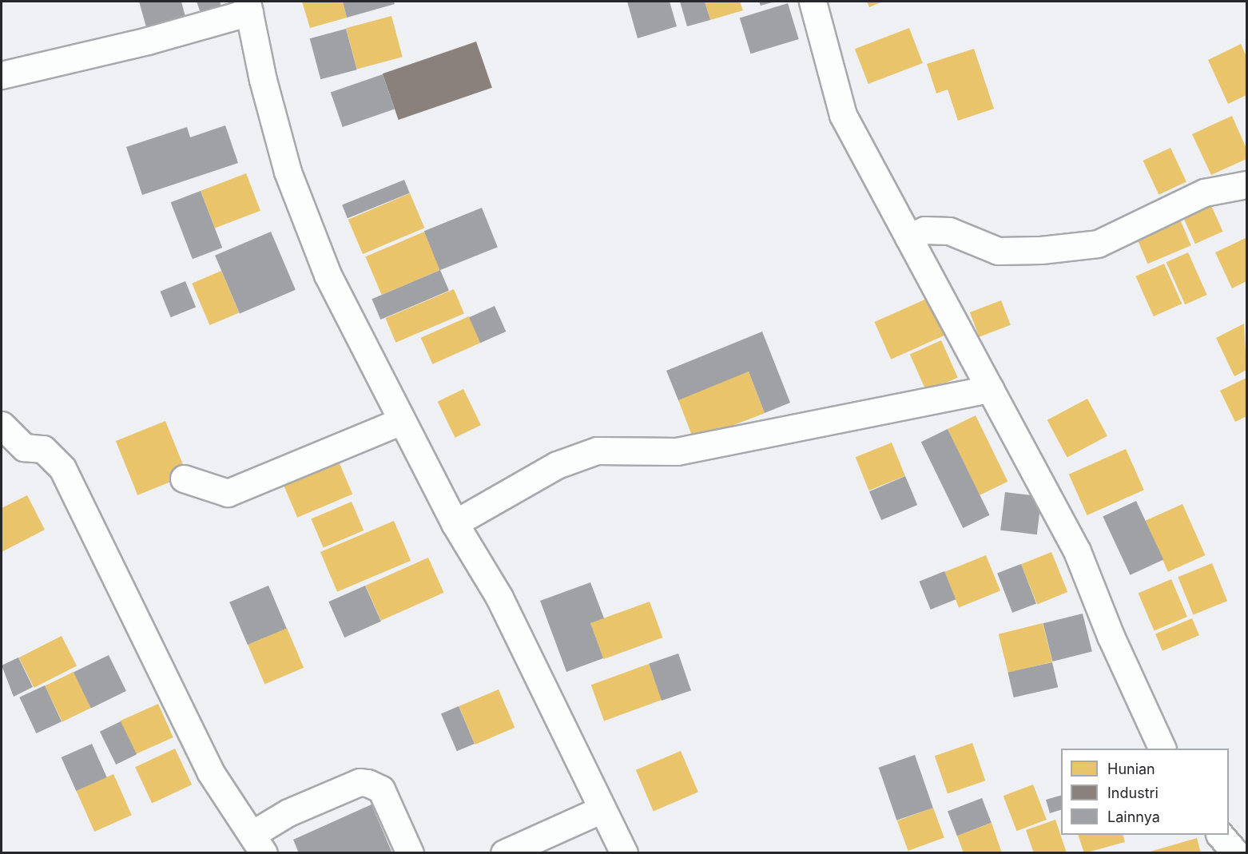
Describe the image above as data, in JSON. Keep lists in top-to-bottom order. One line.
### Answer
{"legend":["Hunian","Industri","Lainnya"]}
